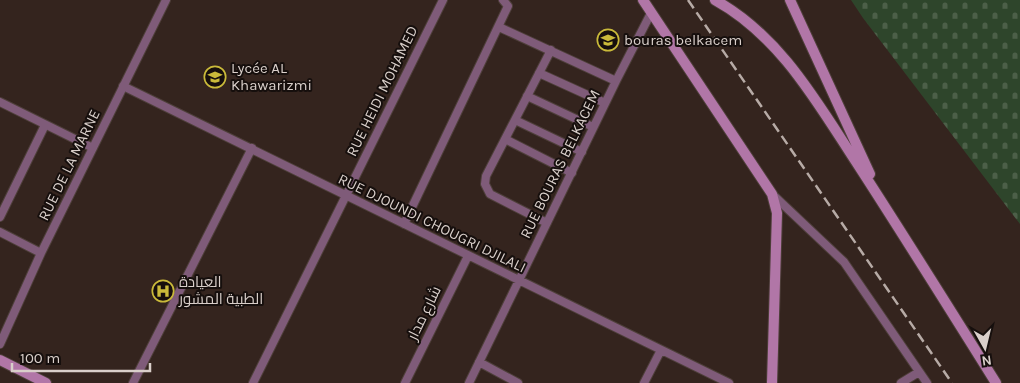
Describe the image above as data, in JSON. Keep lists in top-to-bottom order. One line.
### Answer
{"streets":{"street":["RUE HEIDI MOHAMED","RUE BOURAS BELKACEM","RUE DE LA MARNE","RUE DJOUNDI CHOUGRI DJILALI","شارع مدار"]},"crossings":[["RUE HEIDI MOHAMED","RUE DJOUNDI CHOUGRI DJILALI"],["RUE BOURAS BELKACEM","RUE DJOUNDI CHOUGRI DJILALI"],["RUE DE LA MARNE","RUE DJOUNDI CHOUGRI DJILALI"],["RUE DJOUNDI CHOUGRI DJILALI","شارع مدار"]],"places":{"school or university":["bouras belkacem","Lycée AL Khawarizmi"],"hospital":["العيادة الطبية المشور"]},"scale_bar":"100 m","north":"bottom"}
